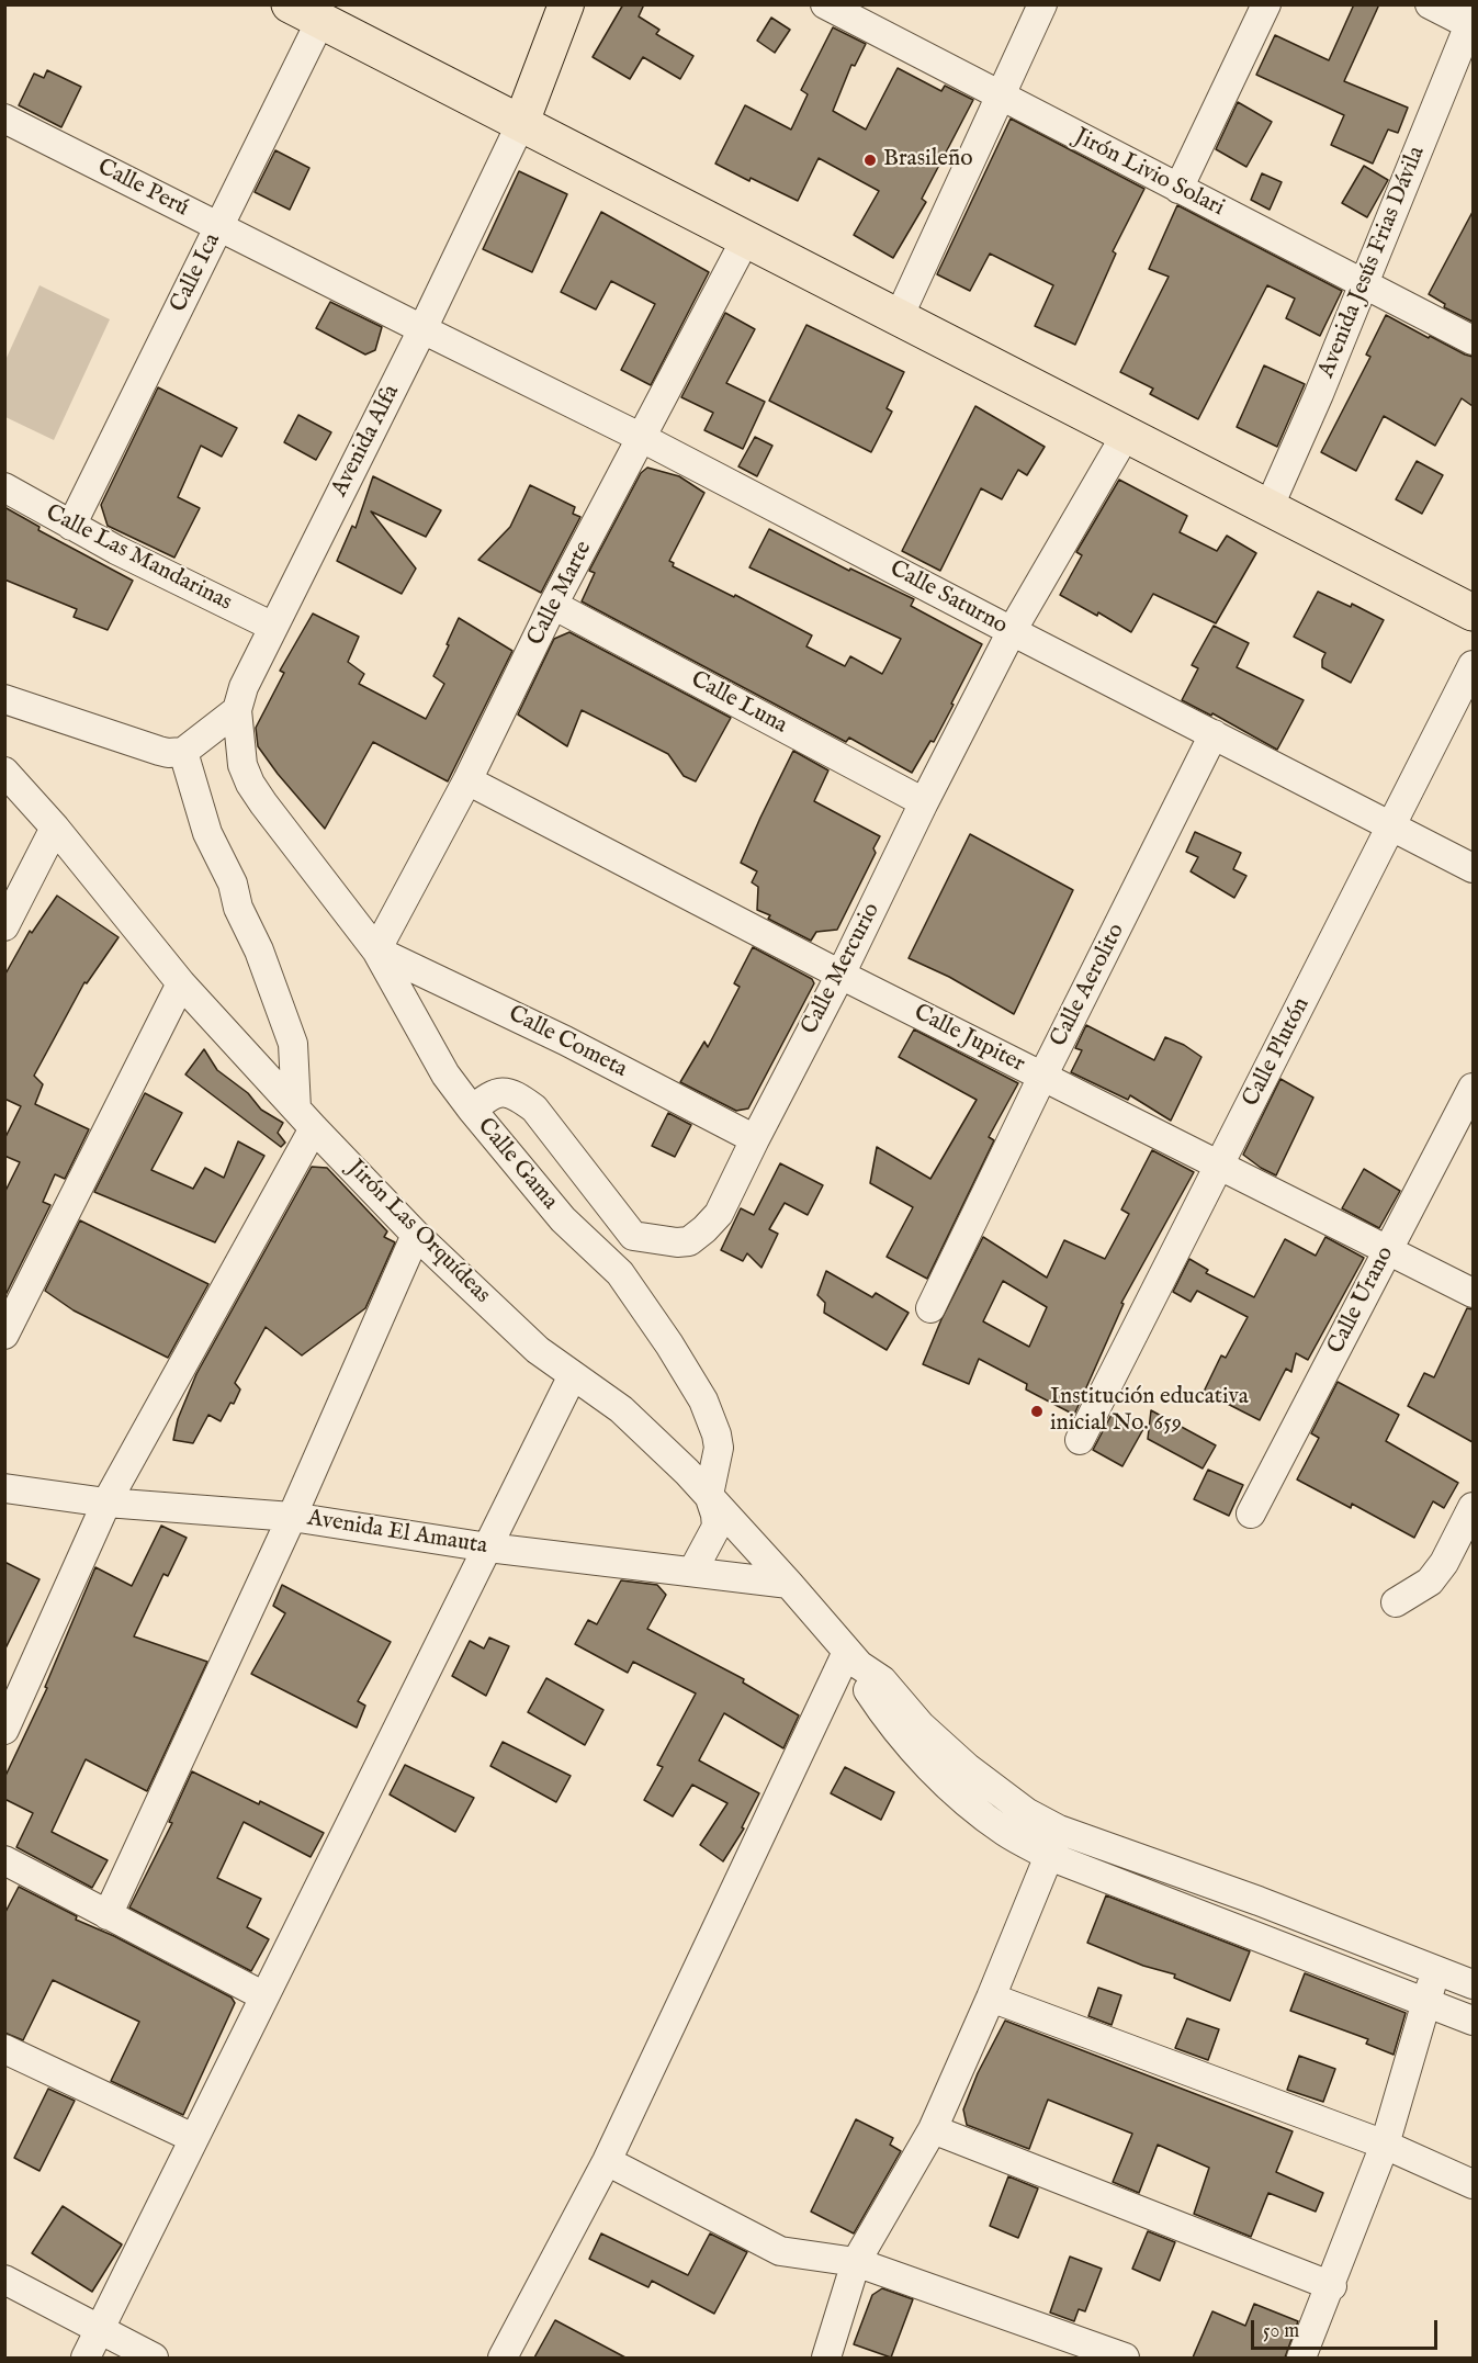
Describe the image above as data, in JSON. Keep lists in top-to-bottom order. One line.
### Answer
{"streets":{"street":["Jirón Livio Solari","Calle Perú","Avenida Jesús Frias Dávila","Calle Ica","Avenida Alfa","Calle Las Mandarinas","Calle Marte","Calle Saturno","Calle Luna","Calle Mercurio","Calle Aerolito","Calle Jupiter","Calle Cometa","Calle Plutón","Calle Gama","Jirón Las Orquídeas","Calle Urano","Avenida El Amauta"]},"crossings":[["Jirón Livio Solari","Avenida Jesús Frias Dávila"],["Calle Perú","Calle Ica"],["Calle Perú","Avenida Alfa"],["Calle Perú","Calle Saturno"],["Calle Ica","Calle Las Mandarinas"],["Avenida Alfa","Calle Las Mandarinas"],["Avenida Alfa","Calle Saturno"],["Avenida Alfa","Calle Gama"],["Calle Marte","Calle Saturno"],["Calle Marte","Calle Luna"],["Calle Marte","Calle Jupiter"],["Calle Marte","Calle Cometa"],["Calle Marte","Calle Gama"],["Calle Saturno","Calle Mercurio"],["Calle Saturno","Calle Aerolito"],["Calle Saturno","Calle Plutón"],["Calle Luna","Calle Mercurio"],["Calle Mercurio","Calle Jupiter"],["Calle Mercurio","Calle Cometa"],["Calle Mercurio","Calle Gama"],["Calle Aerolito","Calle Jupiter"],["Calle Jupiter","Calle Plutón"],["Calle Jupiter","Calle Urano"],["Calle Cometa","Calle Gama"],["Calle Gama","Jirón Las Orquídeas"],["Calle Gama","Avenida El Amauta"],["Jirón Las Orquídeas","Avenida El Amauta"]],"places":["Brasileño","Institución educativa inicial No. 659"],"scale_bar":"50 m"}
